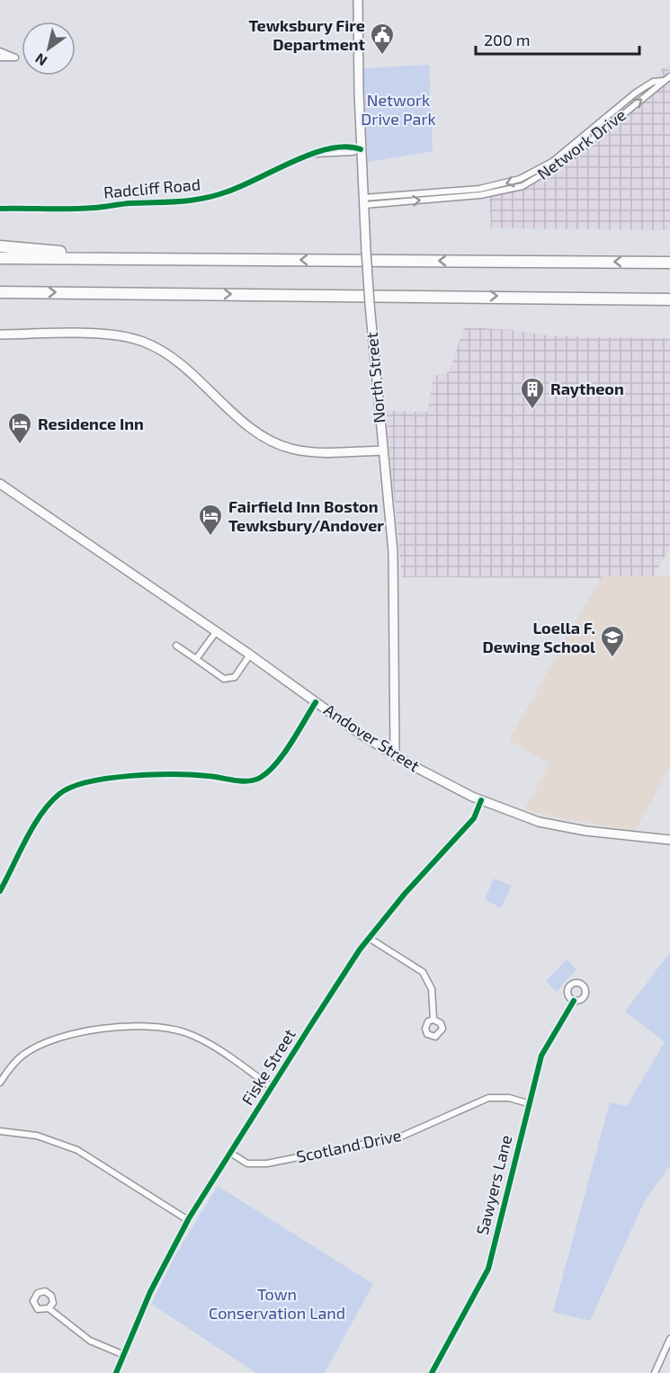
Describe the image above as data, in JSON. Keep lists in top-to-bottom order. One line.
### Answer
{"streets":{"main road":["North Street","Andover Street"],"street":["Network Drive","Radcliff Road","Fiske Street","Scotland Drive","Sawyers Lane"]},"crossings":[["Network Drive","North Street"],["Radcliff Road","North Street"],["North Street","Andover Street"],["Andover Street","Fiske Street"],["Fiske Street","Scotland Drive"],["Scotland Drive","Sawyers Lane"]],"parks":["Network Drive Park","Town Conservation Land"],"places":{"public building":["Tewksbury Fire Department"],"building":["Raytheon"],"hotel":["Residence Inn","Fairfield Inn Boston Tewksbury/Andover"],"school or university":["Loella F. Dewing School"]},"scale_bar":"200 m","north":"bottom left"}
